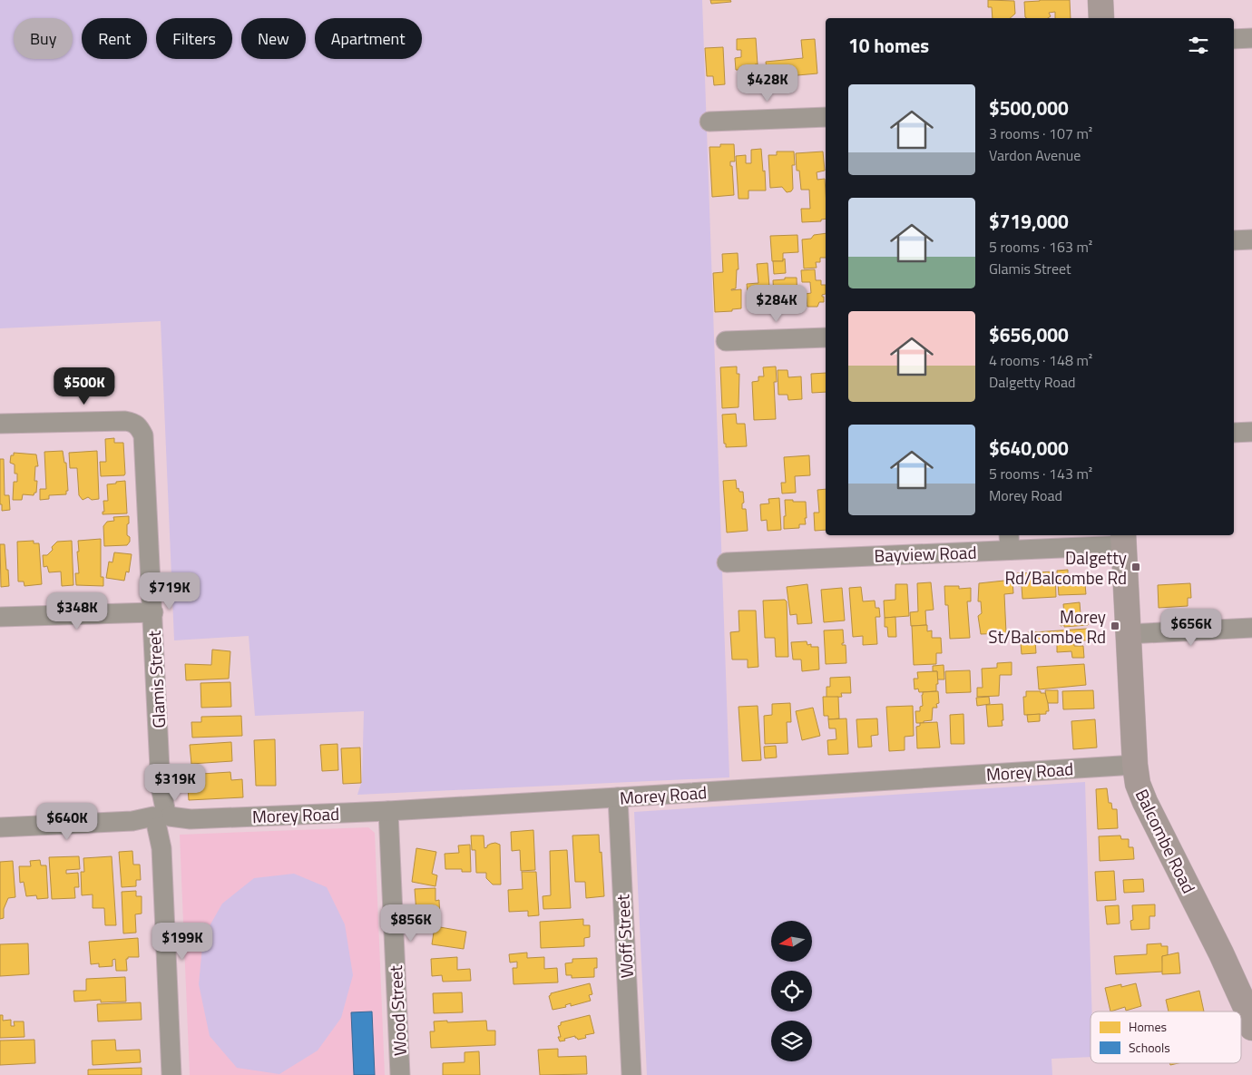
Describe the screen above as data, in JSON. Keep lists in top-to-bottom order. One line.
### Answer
{"streets":{"main road":["Balcombe Road"],"street":["Bayview Road","Glamis Street","Morey Road","Woff Street","Wood Street"]},"crossings":[["Bayview Road","Balcombe Road"],["Glamis Street","Morey Road"],["Morey Road","Balcombe Road"],["Morey Road","Woff Street"],["Morey Road","Wood Street"]],"places":{"transit":["Dalgetty Rd/Balcombe Rd","Morey St/Balcombe Rd"]},"legend":["Homes","Schools"],"north":"left","page":{"chip":["Buy","Rent","Filters","New","Apartment"],"heading":"10 homes","price":["$428K","$284K","$500K","$719K","$348K","$656K","$319K","$640K","$856K","$199K"],"list":[{"name":"$500,000","note":"3 rooms · 107 m² · Vardon Avenue"},{"name":"$719,000","note":"5 rooms · 163 m² · Glamis Street"},{"name":"$656,000","note":"4 rooms · 148 m² · Dalgetty Road"},{"name":"$640,000","note":"5 rooms · 143 m² · Morey Road"}]}}
